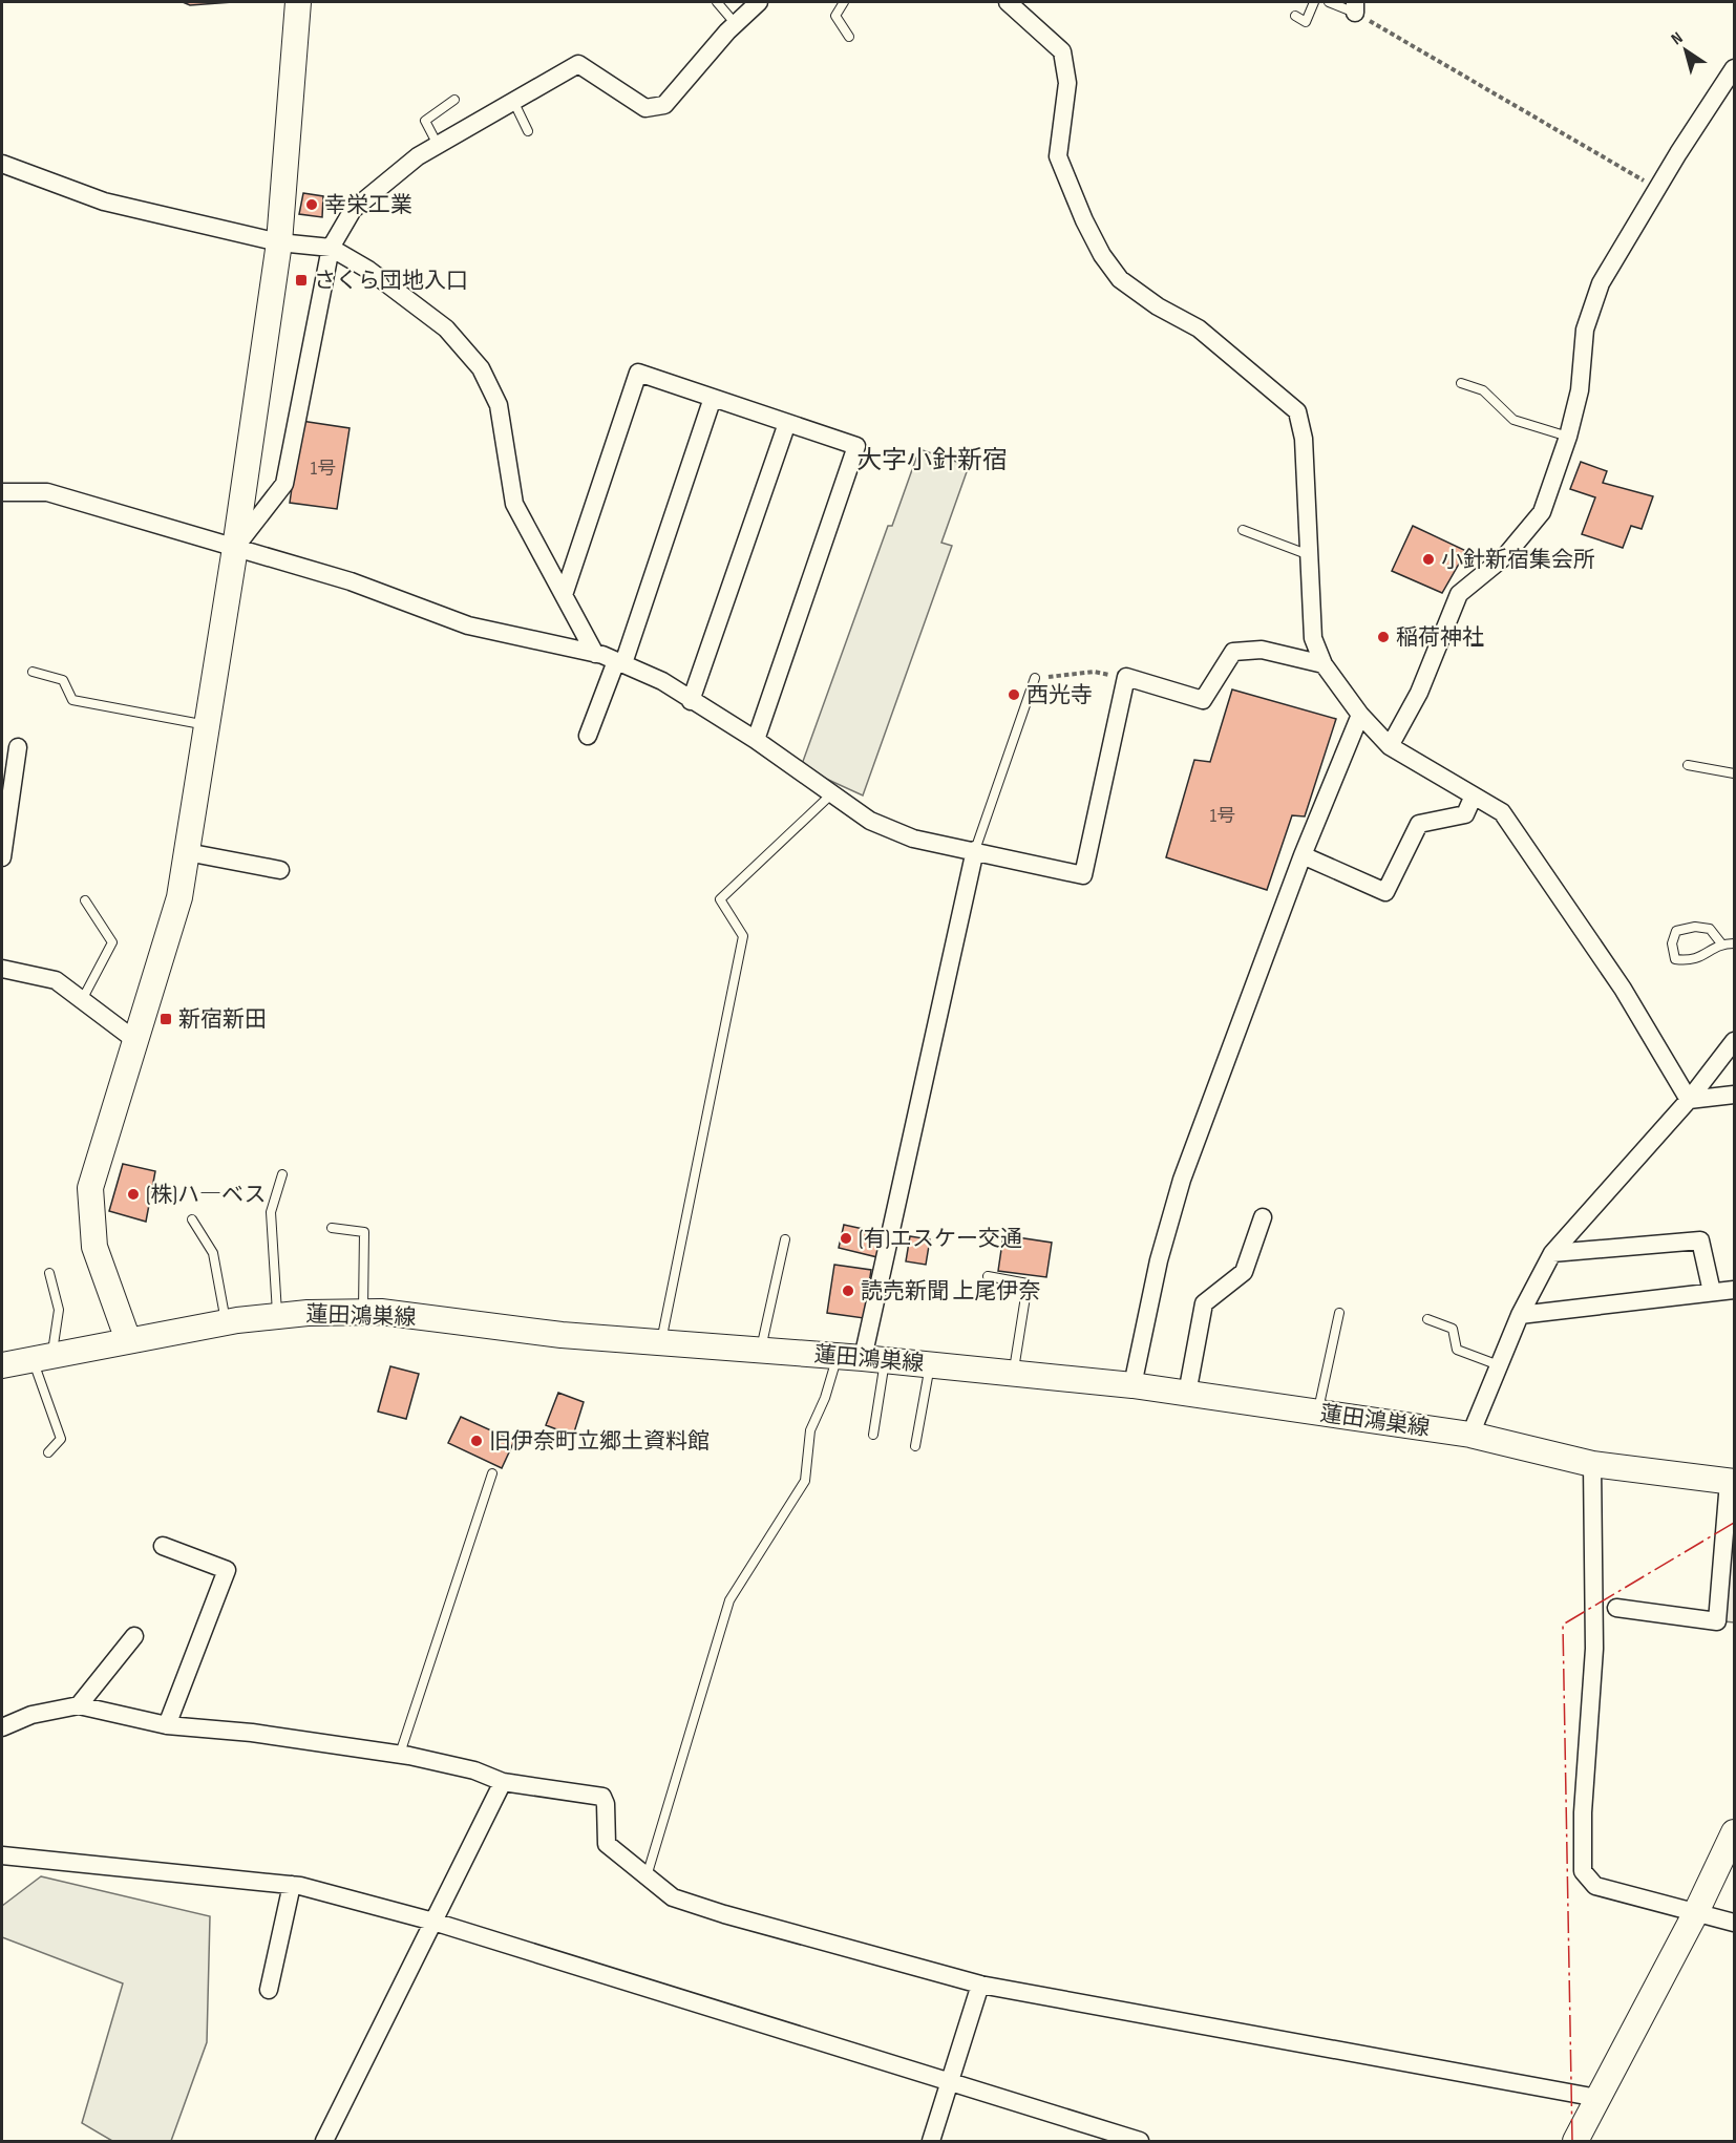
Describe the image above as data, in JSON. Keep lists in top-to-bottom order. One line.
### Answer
{"streets":{"main road":["蓮田鴻巣線"]},"districts":["大字小針新宿"],"places":{"other":["幸栄工業","小針新宿集会所","稲荷神社","西光寺","(株)ハ―ベス","(有)エスケー交通","読売新聞 上尾伊奈","旧伊奈町立郷土資料館"],"transit":["さくら団地入口","新宿新田"]},"house_numbers":["1号","1号"],"north":"top left"}
